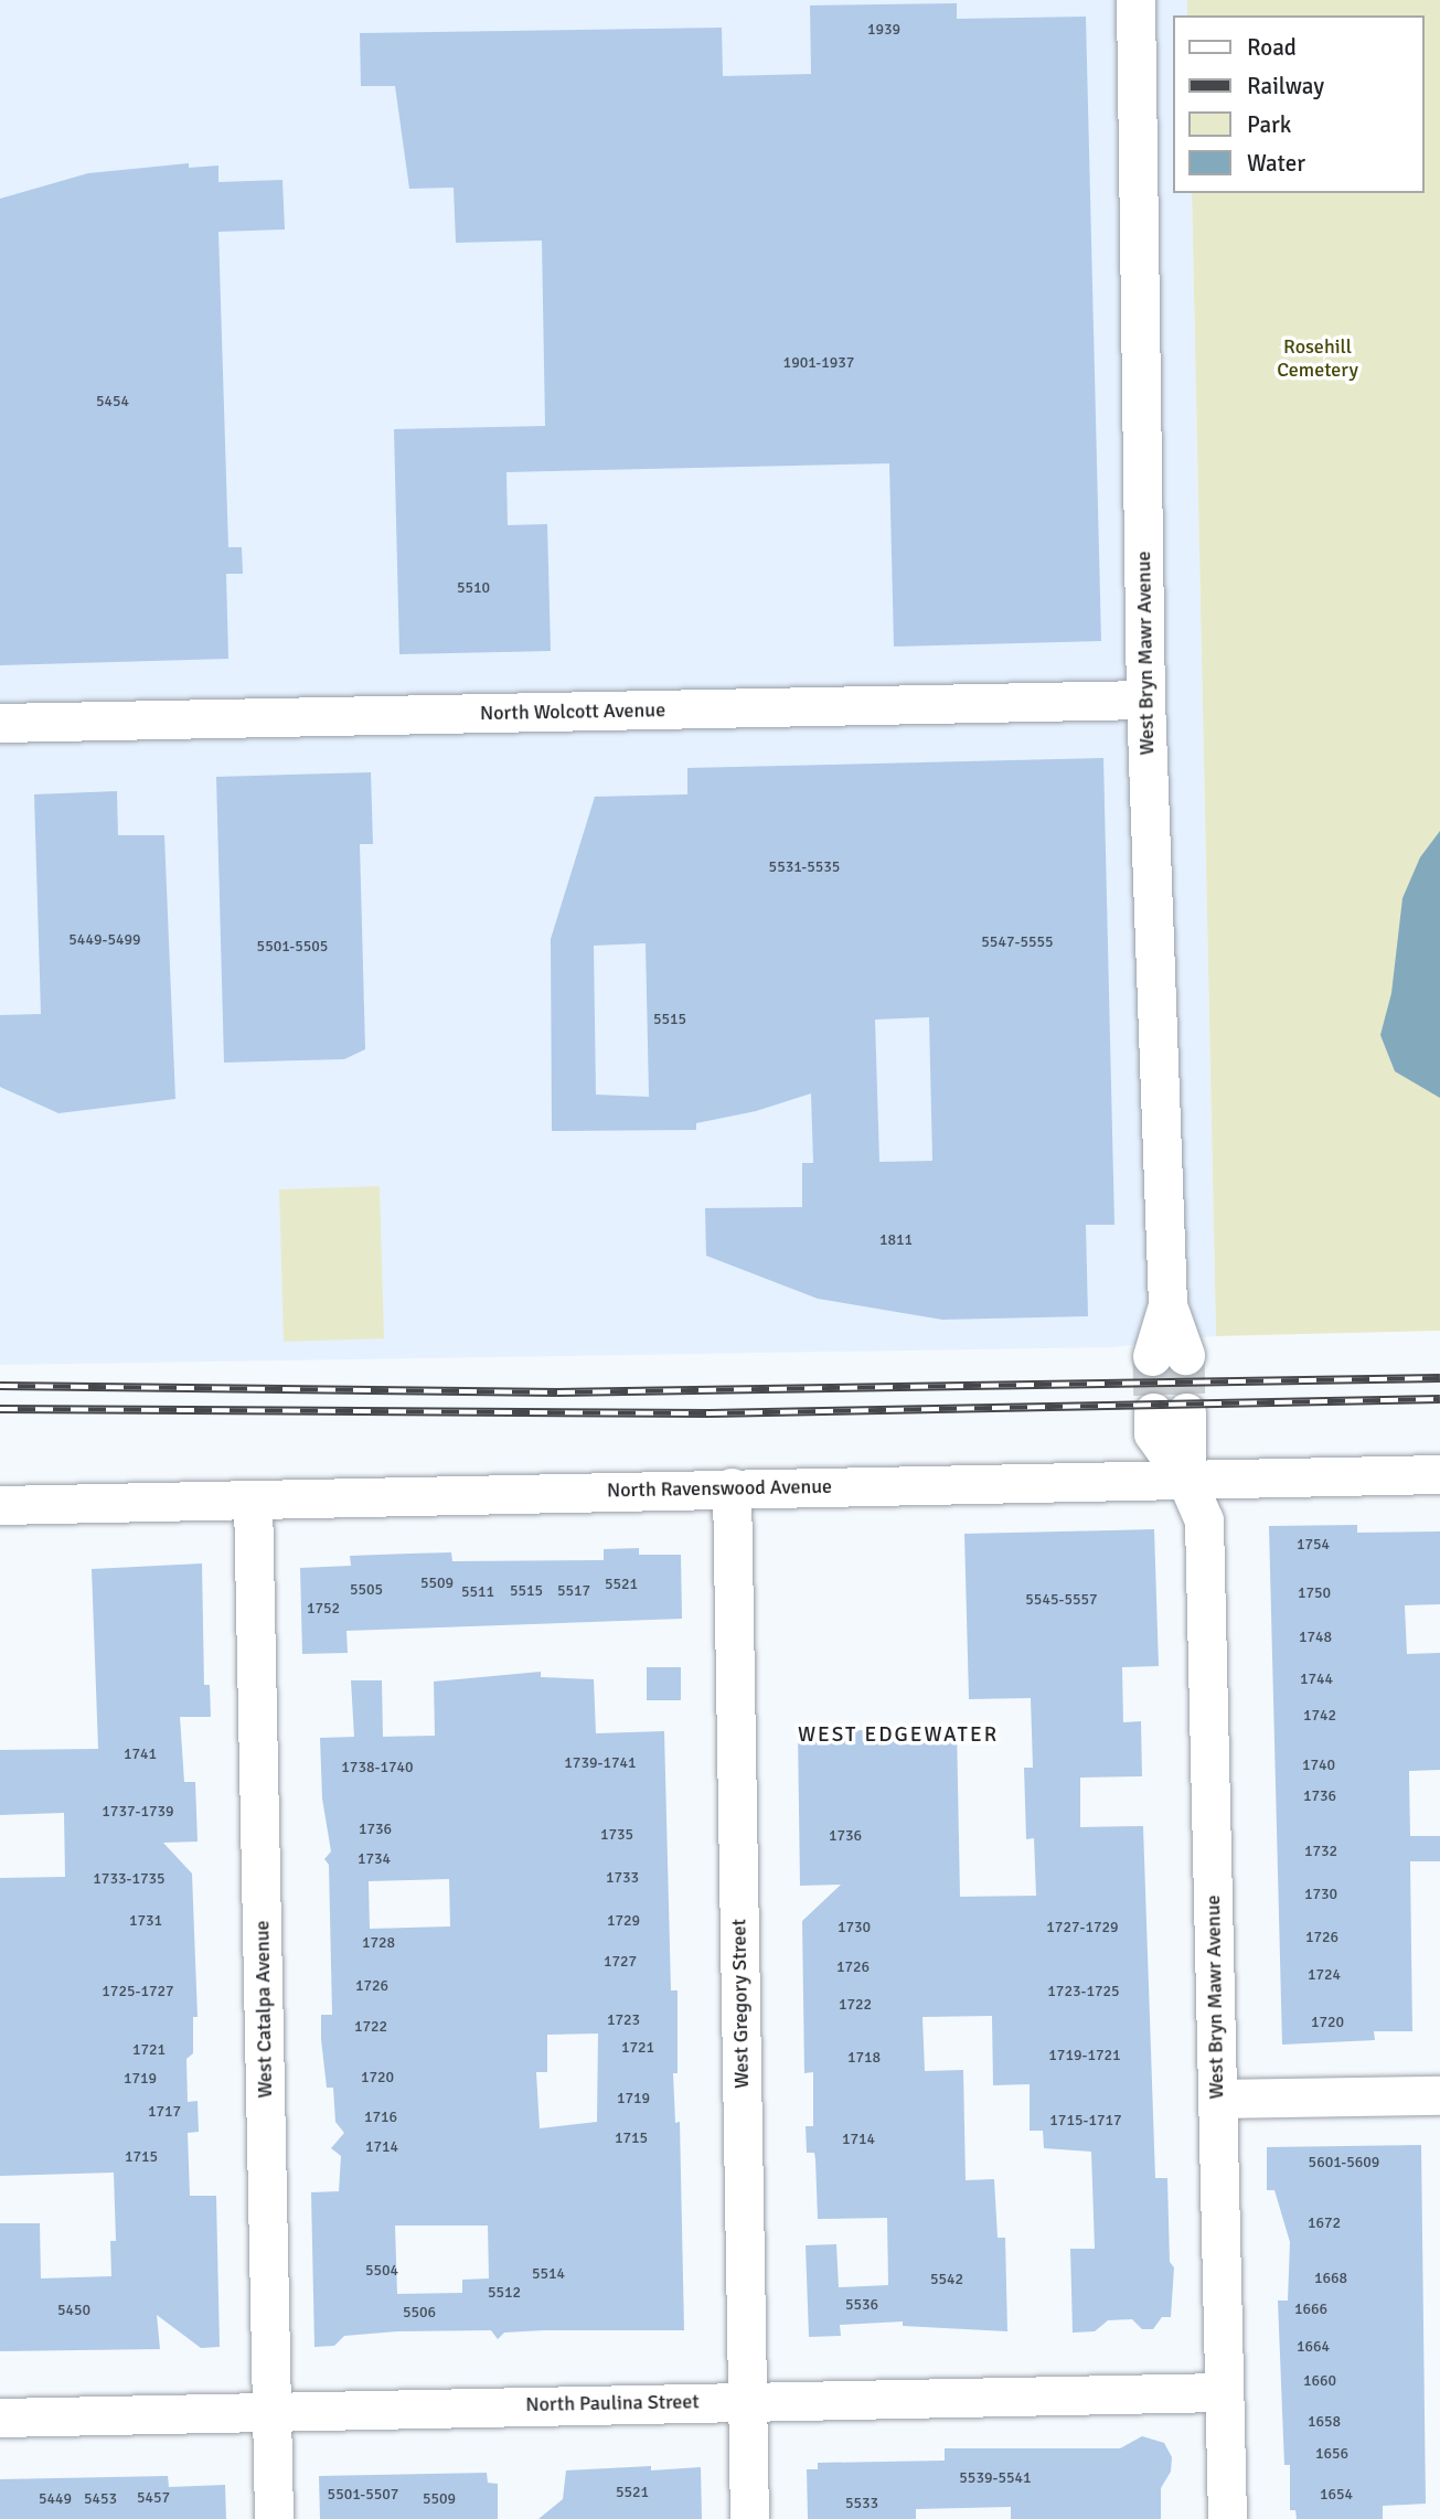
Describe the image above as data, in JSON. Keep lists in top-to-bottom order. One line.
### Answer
{"streets":{"street":["West Bryn Mawr Avenue","North Wolcott Avenue","North Ravenswood Avenue","West Gregory Street","West Catalpa Avenue","North Paulina Street"]},"crossings":[["West Bryn Mawr Avenue","North Wolcott Avenue"],["West Bryn Mawr Avenue","North Ravenswood Avenue"],["West Bryn Mawr Avenue","North Paulina Street"],["North Ravenswood Avenue","West Gregory Street"],["North Ravenswood Avenue","West Catalpa Avenue"],["West Gregory Street","North Paulina Street"],["West Catalpa Avenue","North Paulina Street"]],"districts":["WEST EDGEWATER"],"parks":["Rosehill Cemetery"],"house_numbers":["1939","1901-1937","5454","5510","5531-5535","5449-5499","5547-5555","5501-5505","5515","1811","1754","5509","5521","5505","5515","5517","5511","1750","5545-5557","1752","1748","1744","1742","1741","1739-1741","1740","1738-1740","1736","1737-1739","1736","1735","1736","1732","1734","1733","1733-1735","1730","1731","1729","1730","1727-1729","1726","1728","1727","1726","1724","1726","1725-1727","1723-1725","1722","1723","1720","1722","1721","1721","1719-1721","1718","1720","1719","1719","1717","1716","1715-1717","1715","1714","1714","1715","5601-5609","1672","5504","5514","1668","5542","5512","5536","1666","5450","5506","1664","1660","1658","1656","5539-5541","5521","5501-5507","1654","5457","5449","5453","5509","5533"],"legend":["Road","Railway","Park","Water"]}
